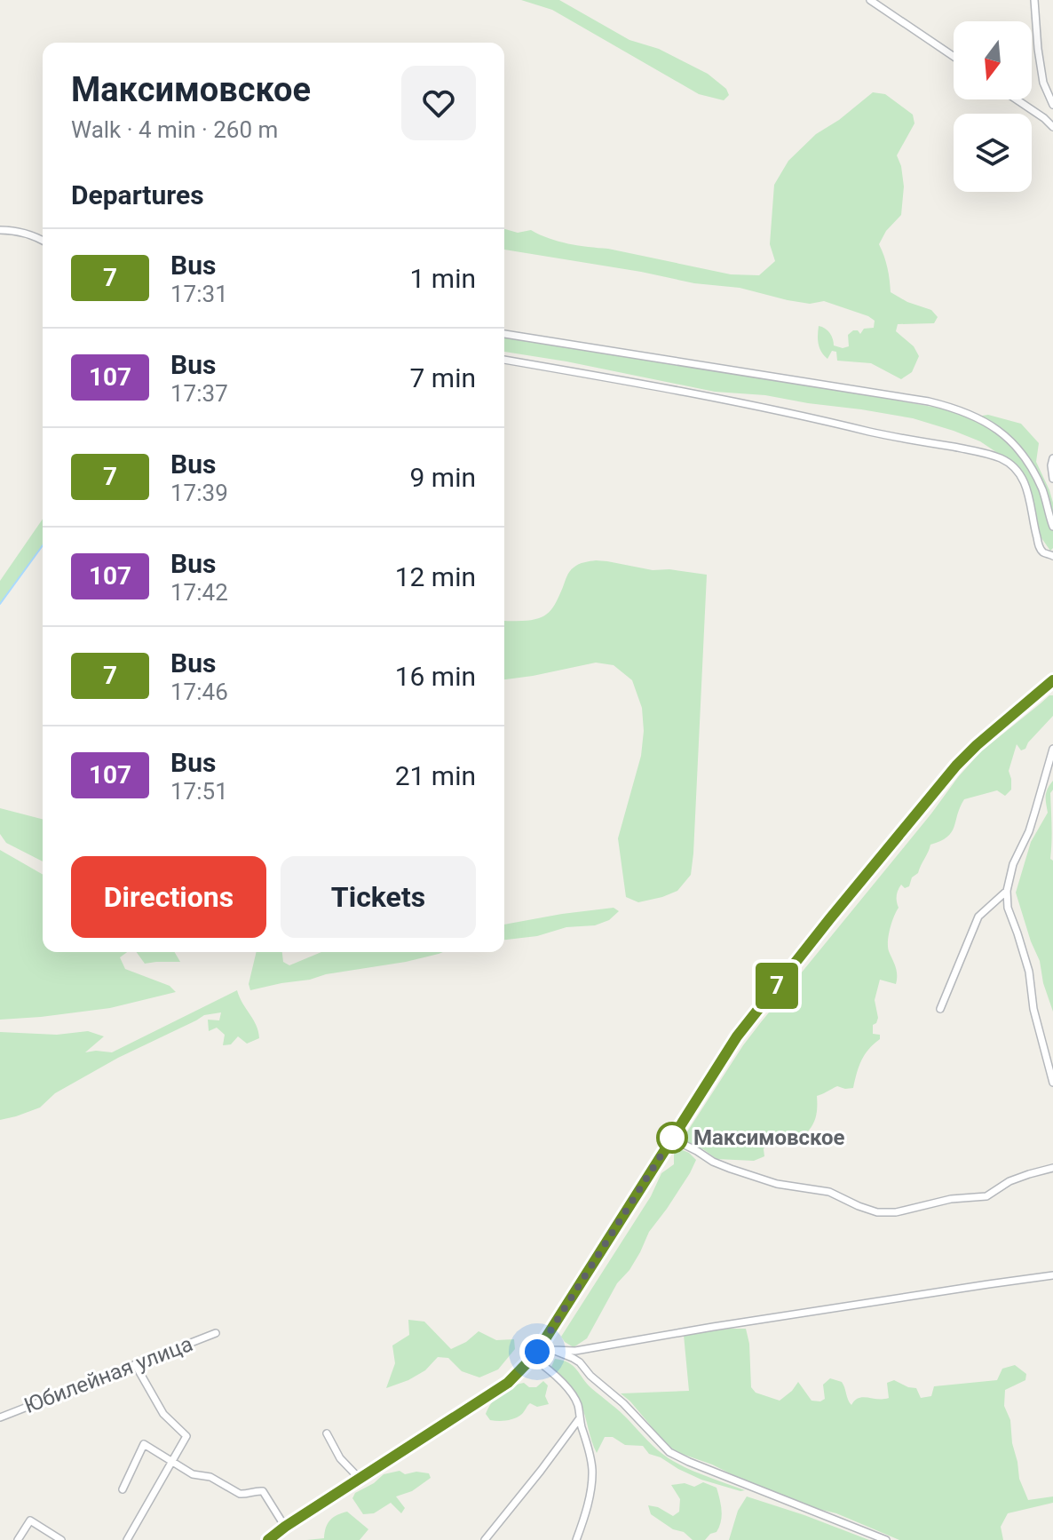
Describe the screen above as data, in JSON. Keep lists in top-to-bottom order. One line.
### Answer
{"streets":{"street":["Юбилейная улица"]},"places":["Максимовское"],"lines":["bus line 7"],"north":"bottom","page":{"on_map":"7","heading":[["Максимовское","Walk · 4 min · 260 m"],"Departures"],"list":[{"mark":"7","name":"Bus","note":"17:31","value":"1 min"},{"mark":"107","name":"Bus","note":"17:37","value":"7 min"},{"mark":"7","name":"Bus","note":"17:39","value":"9 min"},{"mark":"107","name":"Bus","note":"17:42","value":"12 min"},{"mark":"7","name":"Bus","note":"17:46","value":"16 min"},{"mark":"107","name":"Bus","note":"17:51","value":"21 min"}],"buttons":["Directions","Tickets"]}}
